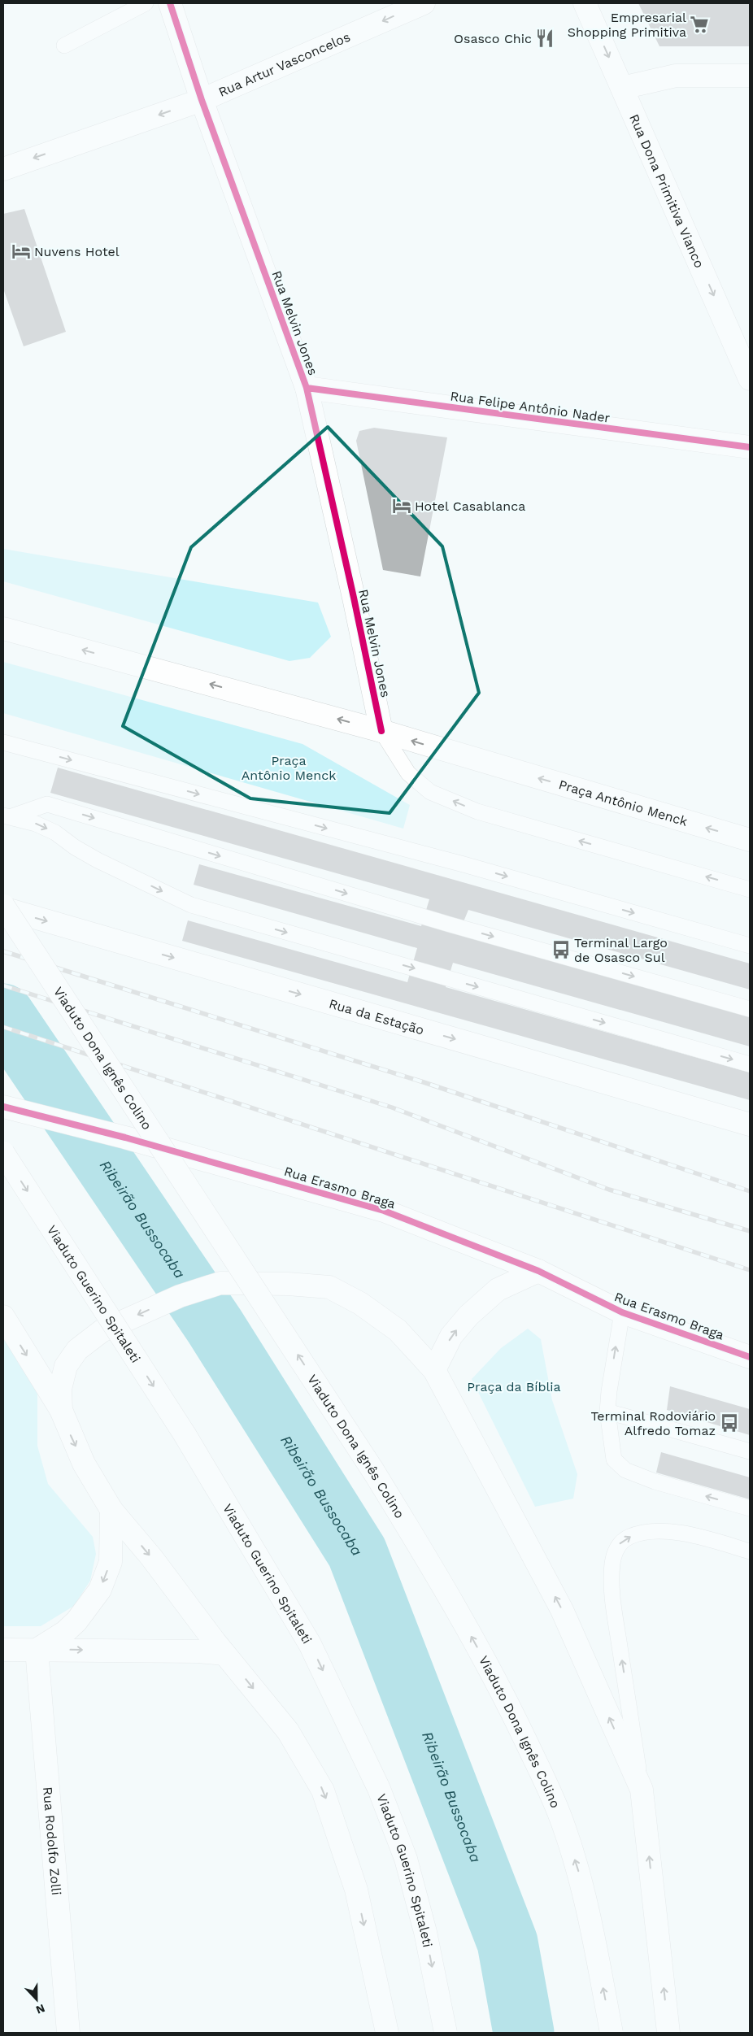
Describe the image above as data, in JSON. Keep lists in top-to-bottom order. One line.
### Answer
{"streets":{"main road":["Rua Artur Vasconcelos","Rua Dona Primitiva Vianco","Rua Melvin Jones","Rua Felipe Antônio Nader","Praça Antônio Menck","Rua da Estação","Viaduto Dona Ignês Colino","Rua Erasmo Braga","Viaduto Guerino Spitaleti","Rua Rodolfo Zolli"]},"crossings":[["Rua Artur Vasconcelos","Rua Melvin Jones"],["Rua Melvin Jones","Rua Felipe Antônio Nader"],["Rua Melvin Jones","Praça Antônio Menck"],["Rua da Estação","Viaduto Dona Ignês Colino"]],"one_way":["Rua Artur Vasconcelos","Rua Dona Primitiva Vianco","Praça Antônio Menck","Rua da Estação"],"water":["Ribeirão Bussocaba"],"parks":["Praça Antônio Menck","Praça da Bíblia"],"places":{"supermarket":["Empresarial Shopping Primitiva"],"restaurant":["Osasco Chic"],"hotel":["Nuvens Hotel","Hotel Casablanca"],"bus stop":["Terminal Largo de Osasco Sul","Terminal Rodoviário Alfredo Tomaz"]},"north":"bottom"}
